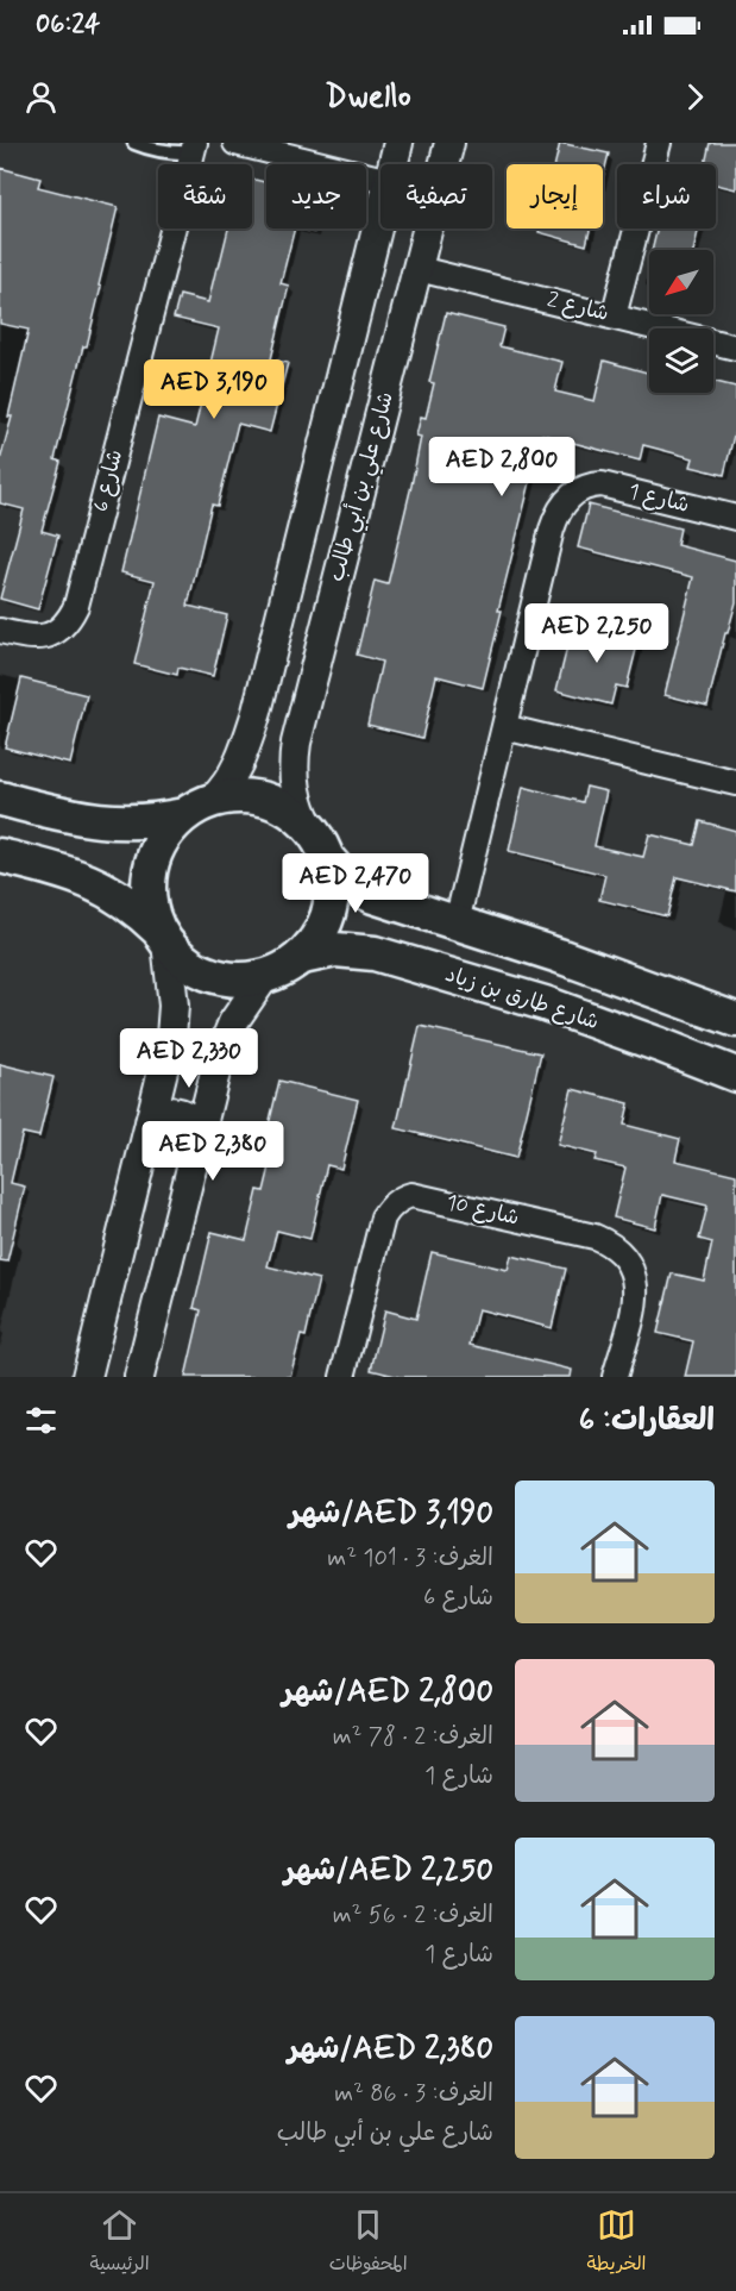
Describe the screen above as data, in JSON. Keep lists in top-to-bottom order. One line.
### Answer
{"streets":{"main road":["شارع طارق بن زياد"],"street":["شارع 2","شارع 6","شارع علي بن أبي طالب","شارع 1","شارع 10"]},"crossings":[["شارع 2","شارع علي بن أبي طالب"],["شارع علي بن أبي طالب","شارع طارق بن زياد"]],"north":"bottom left","page":{"status":"06:24","header":"Dwello","chip":["شراء","إيجار","تصفية","جديد","شقة"],"price":["AED 3,190","AED 2,800","AED 2,250","AED 2,470","AED 2,330","AED 2,380"],"heading":"العقارات: 6","list":[{"name":"AED 3,190/شهر","note":"الغرف: 3 · 101 m² · شارع 6"},{"name":"AED 2,800/شهر","note":"الغرف: 2 · 78 m² · شارع 1"},{"name":"AED 2,250/شهر","note":"الغرف: 2 · 56 m² · شارع 1"},{"name":"AED 2,380/شهر","note":"الغرف: 3 · 86 m² · شارع علي بن أبي طالب"}],"tabs":["الخريطة","المحفوظات","الرئيسية"]}}
